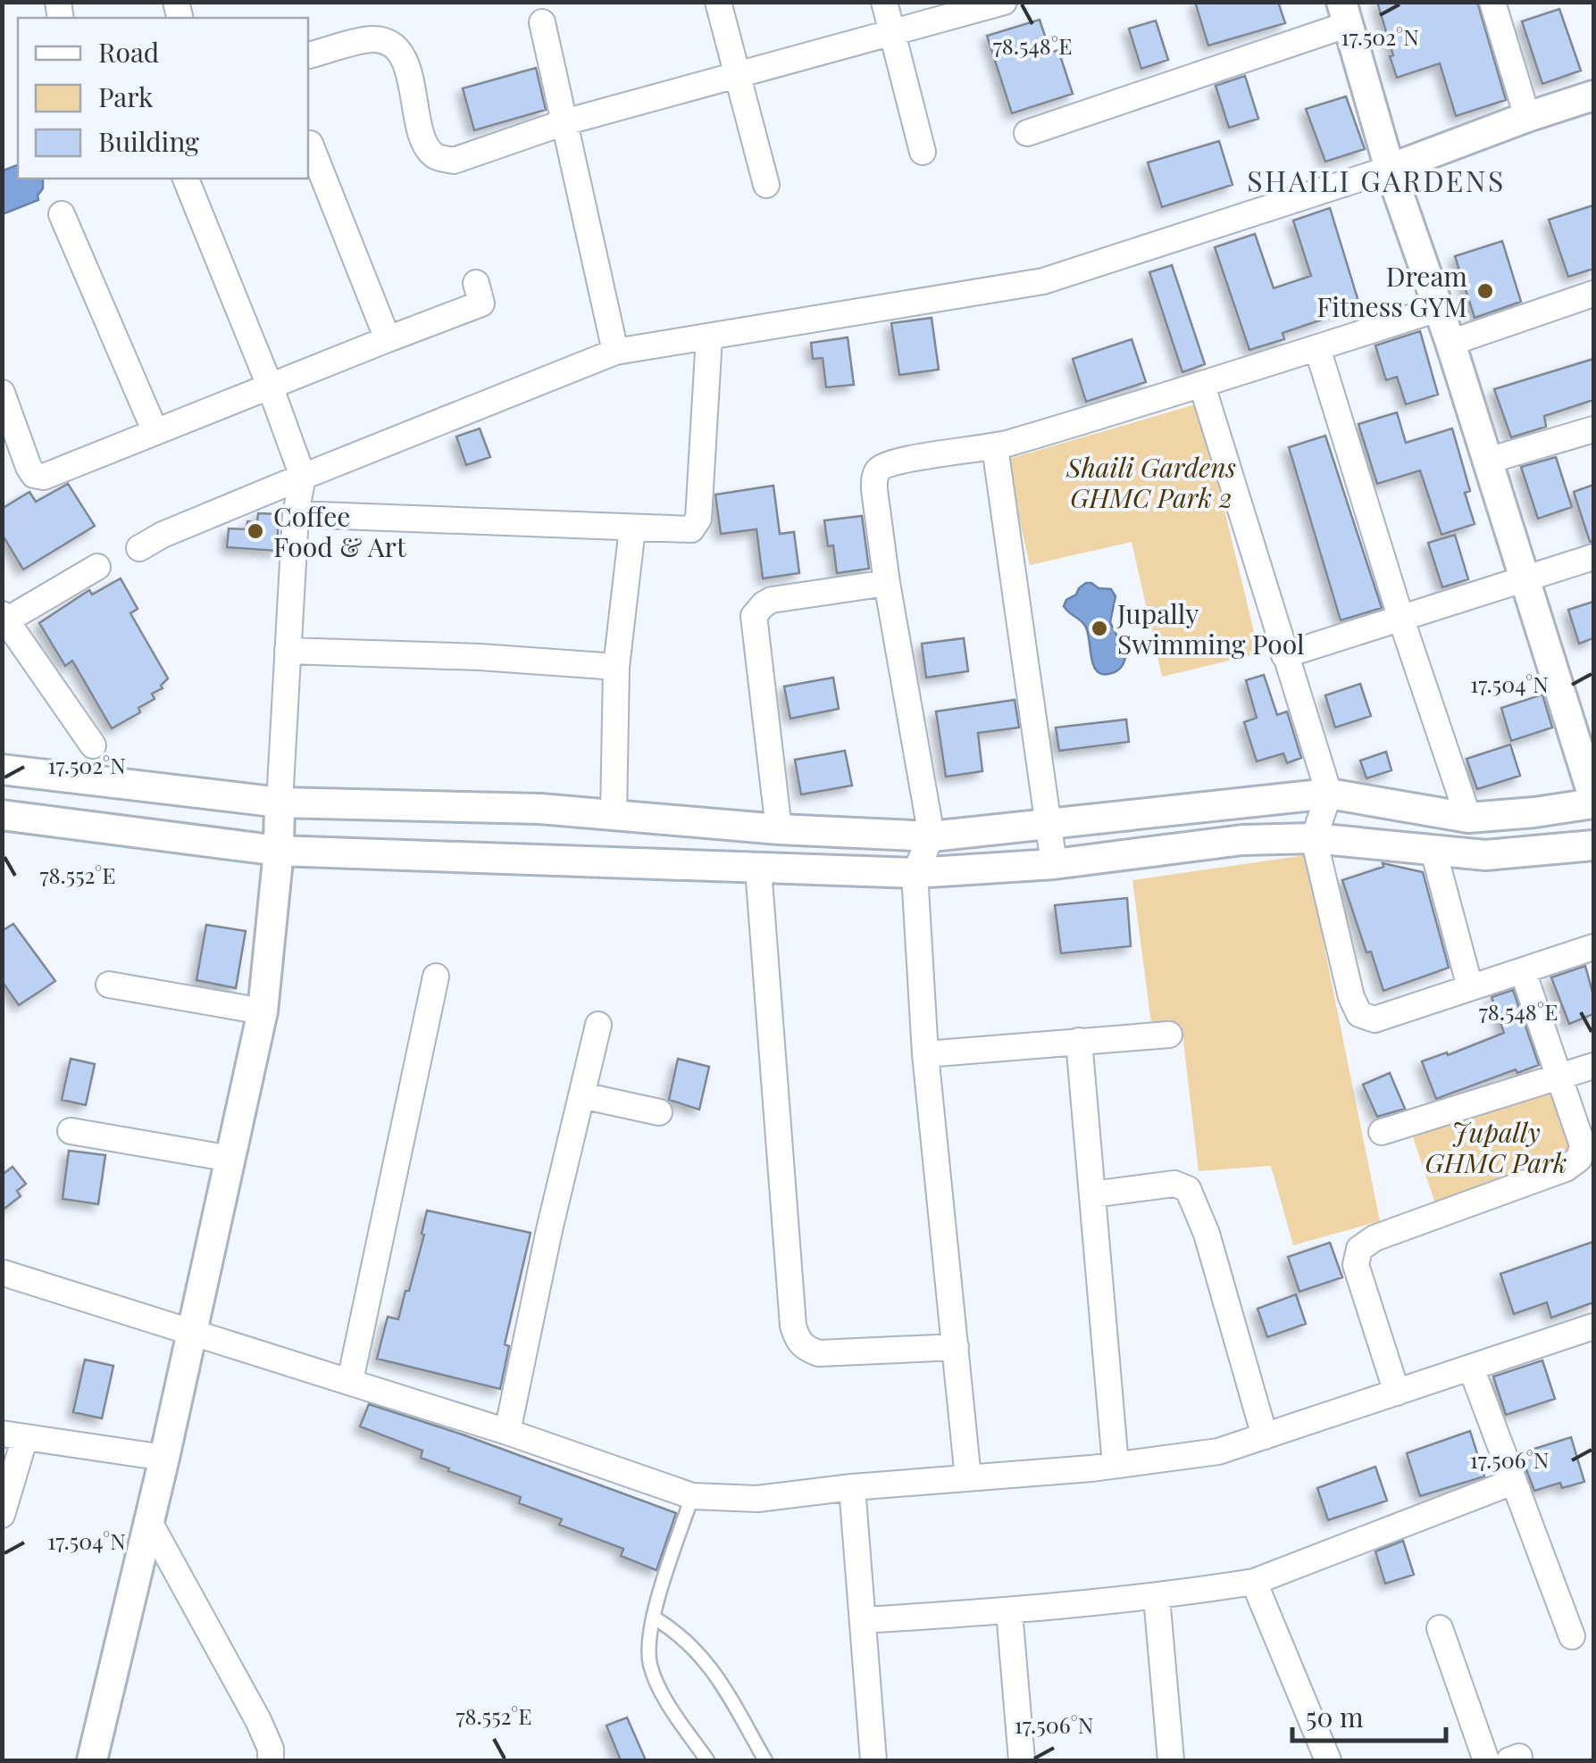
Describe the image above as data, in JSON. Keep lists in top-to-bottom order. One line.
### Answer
{"districts":["SHAILI GARDENS"],"parks":["Shaili Gardens GHMC Park 2","Jupally GHMC Park"],"places":["Dream Fitness GYM","Coffee Food & Art","Jupally Swimming Pool"],"legend":["Road","Park","Building"],"scale_bar":"50 m","coordinates":["17.502°N","78.548°E","17.504°N","78.552°E","17.506°N"]}
